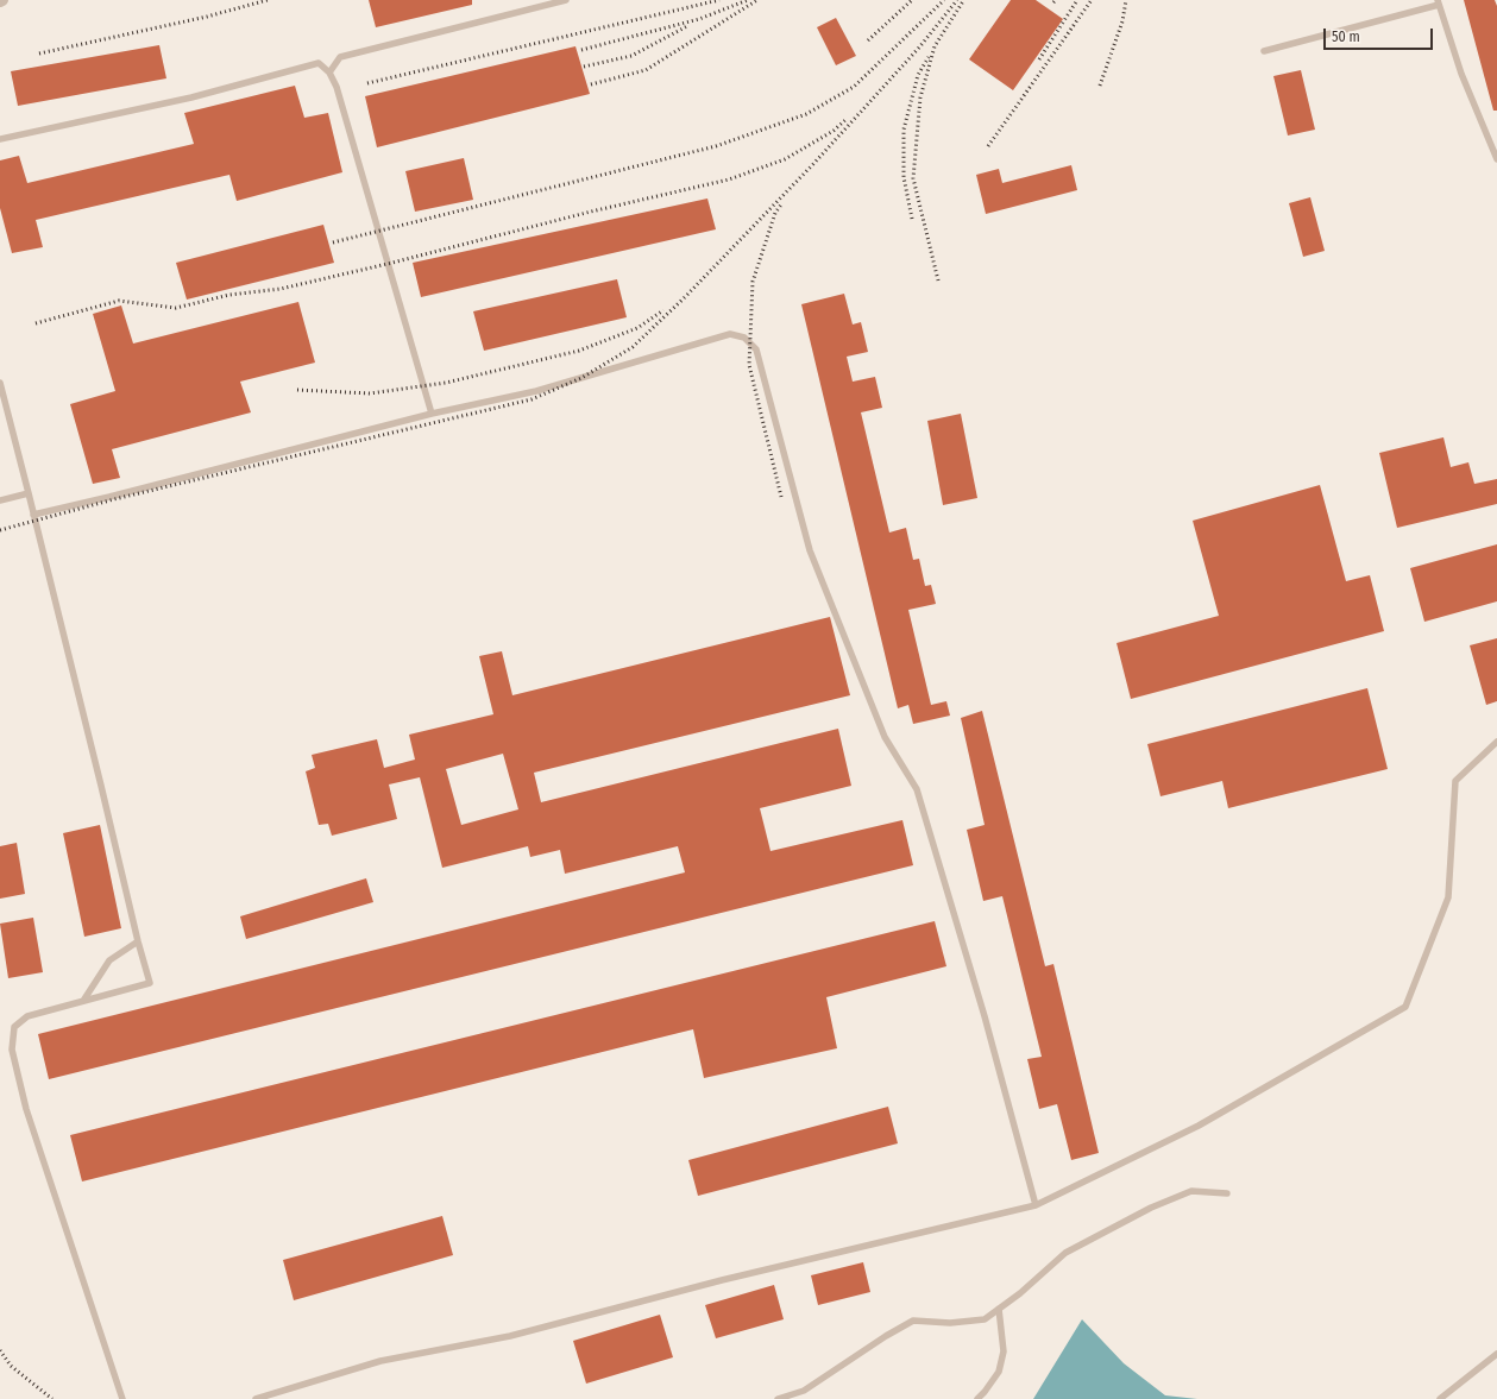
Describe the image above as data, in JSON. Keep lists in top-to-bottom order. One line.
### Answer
{"scale_bar":"50 m"}
